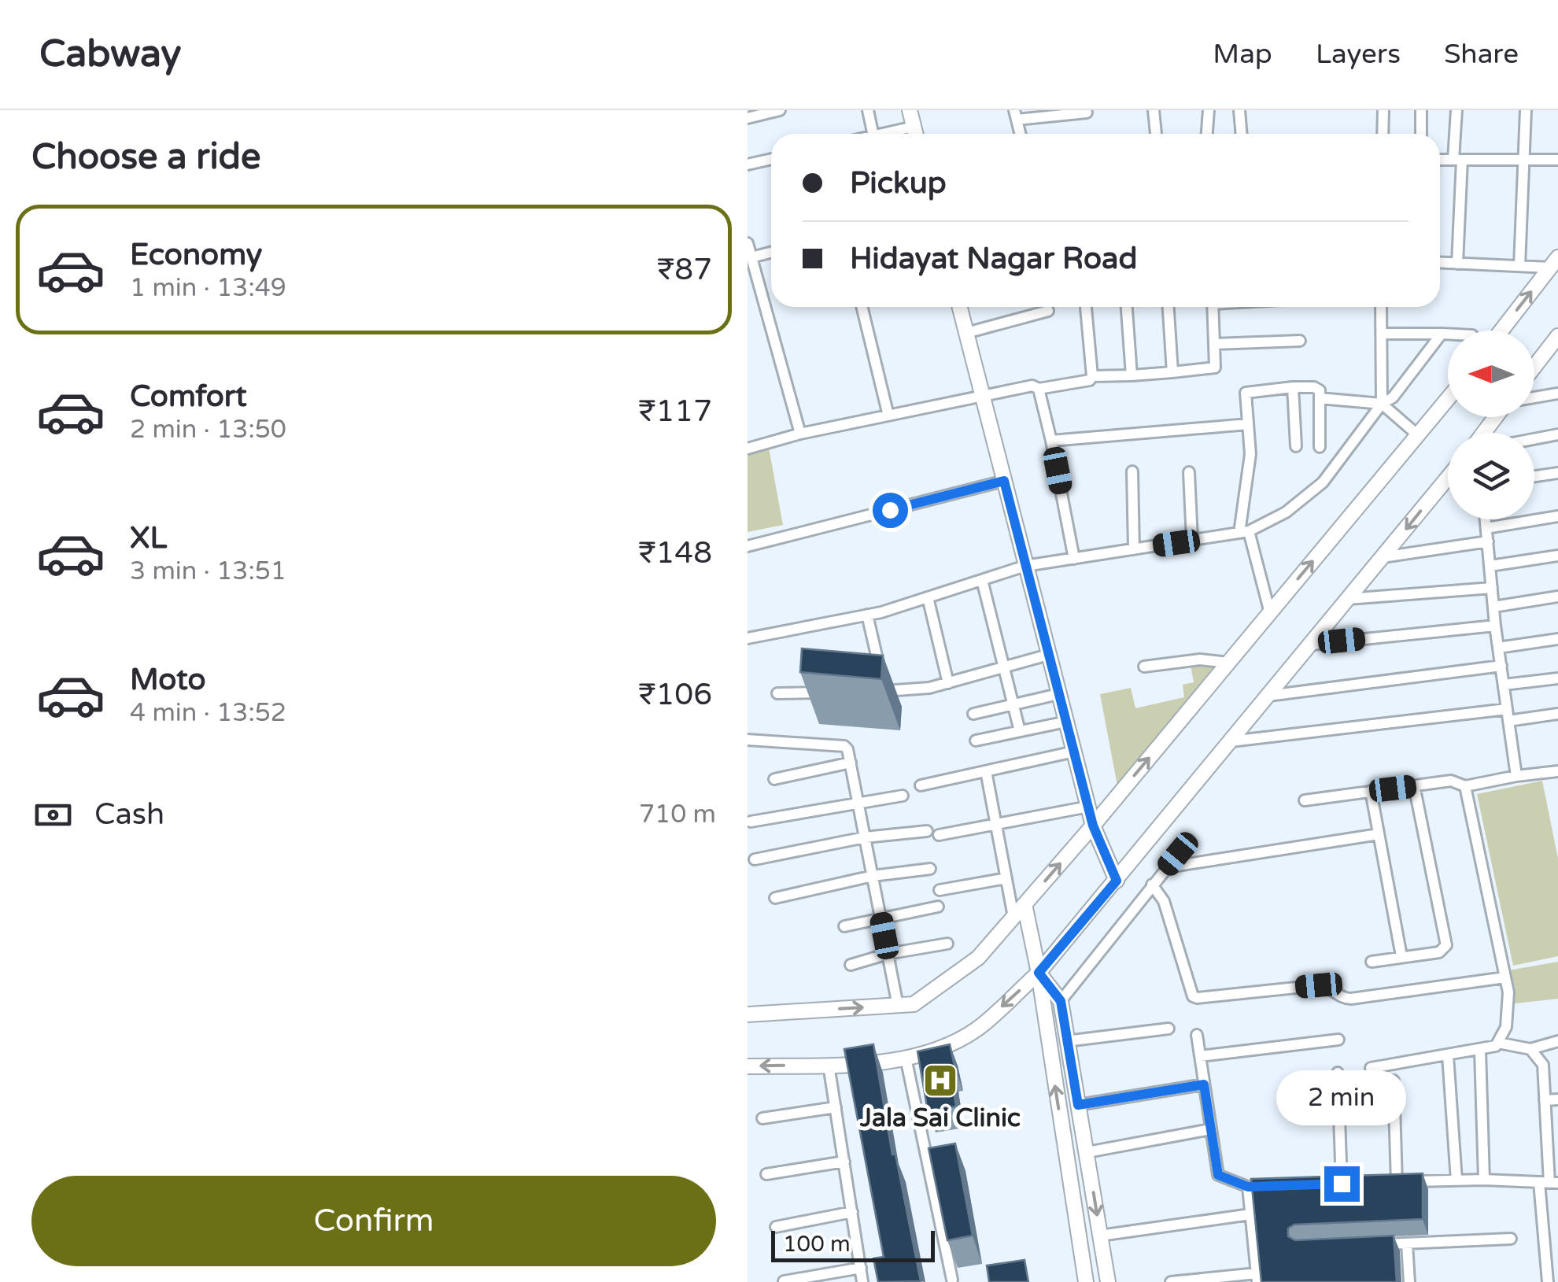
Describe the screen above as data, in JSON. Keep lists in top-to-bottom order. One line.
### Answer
{"places":{"hospital":["Jala Sai Clinic"]},"scale_bar":"100 m","north":"left","page":{"header":"Cabway","nav":["Map","Layers","Share"],"heading":"Choose a ride","banner":["Pickup","Hidayat Nagar Road"],"list":[{"name":"Economy","note":"1 min · 13:49","value":"₹87"},{"name":"Comfort","note":"2 min · 13:50","value":"₹117"},{"name":"XL","note":"3 min · 13:51","value":"₹148"},{"name":"Moto","note":"4 min · 13:52","value":"₹106"}],"pay":["Cash","710 m"],"bubble":"2 min","buttons":"Confirm","scale":"100 m"}}
